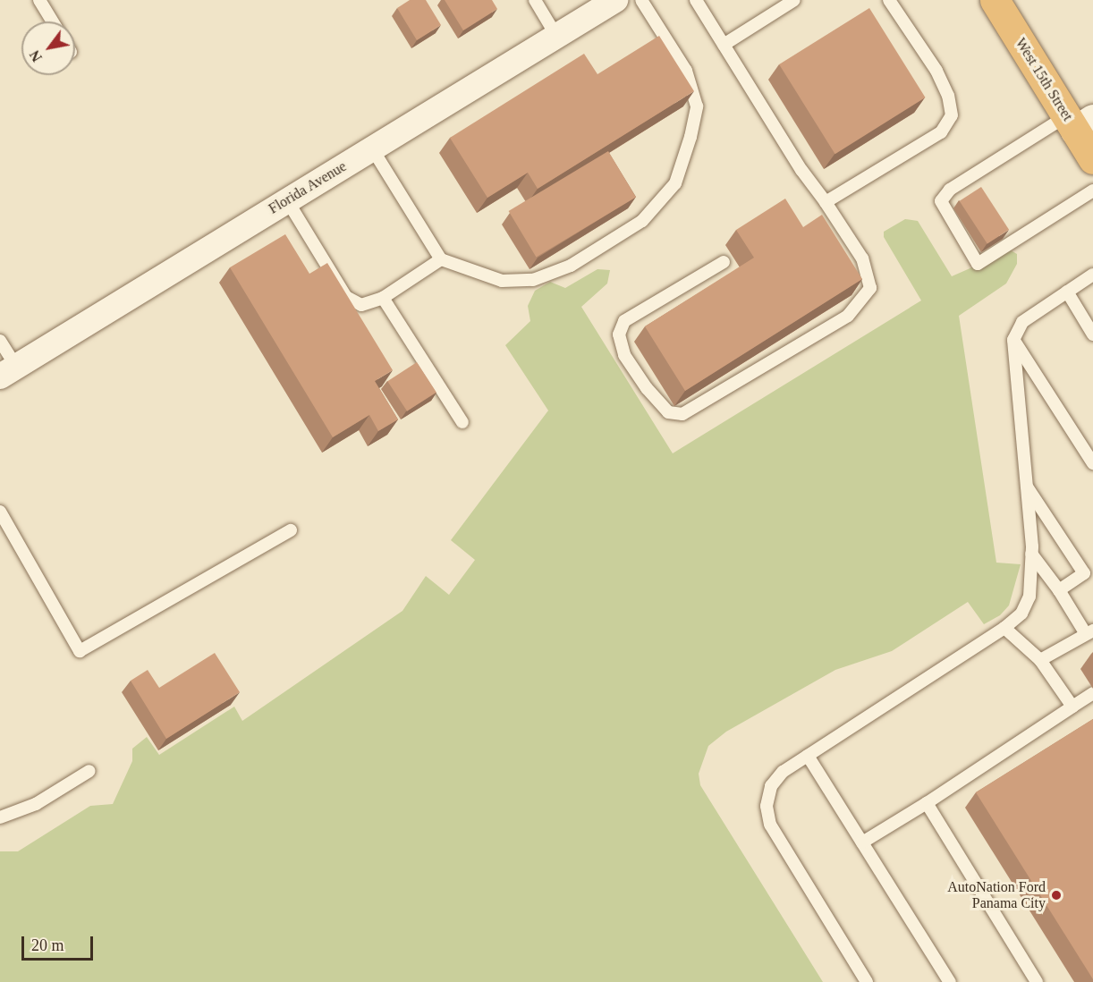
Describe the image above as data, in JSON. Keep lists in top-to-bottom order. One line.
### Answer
{"streets":{"highway":["West 15th Street"],"street":["Florida Avenue"]},"places":["AutoNation Ford Panama City"],"scale_bar":"20 m","north":"bottom left"}
